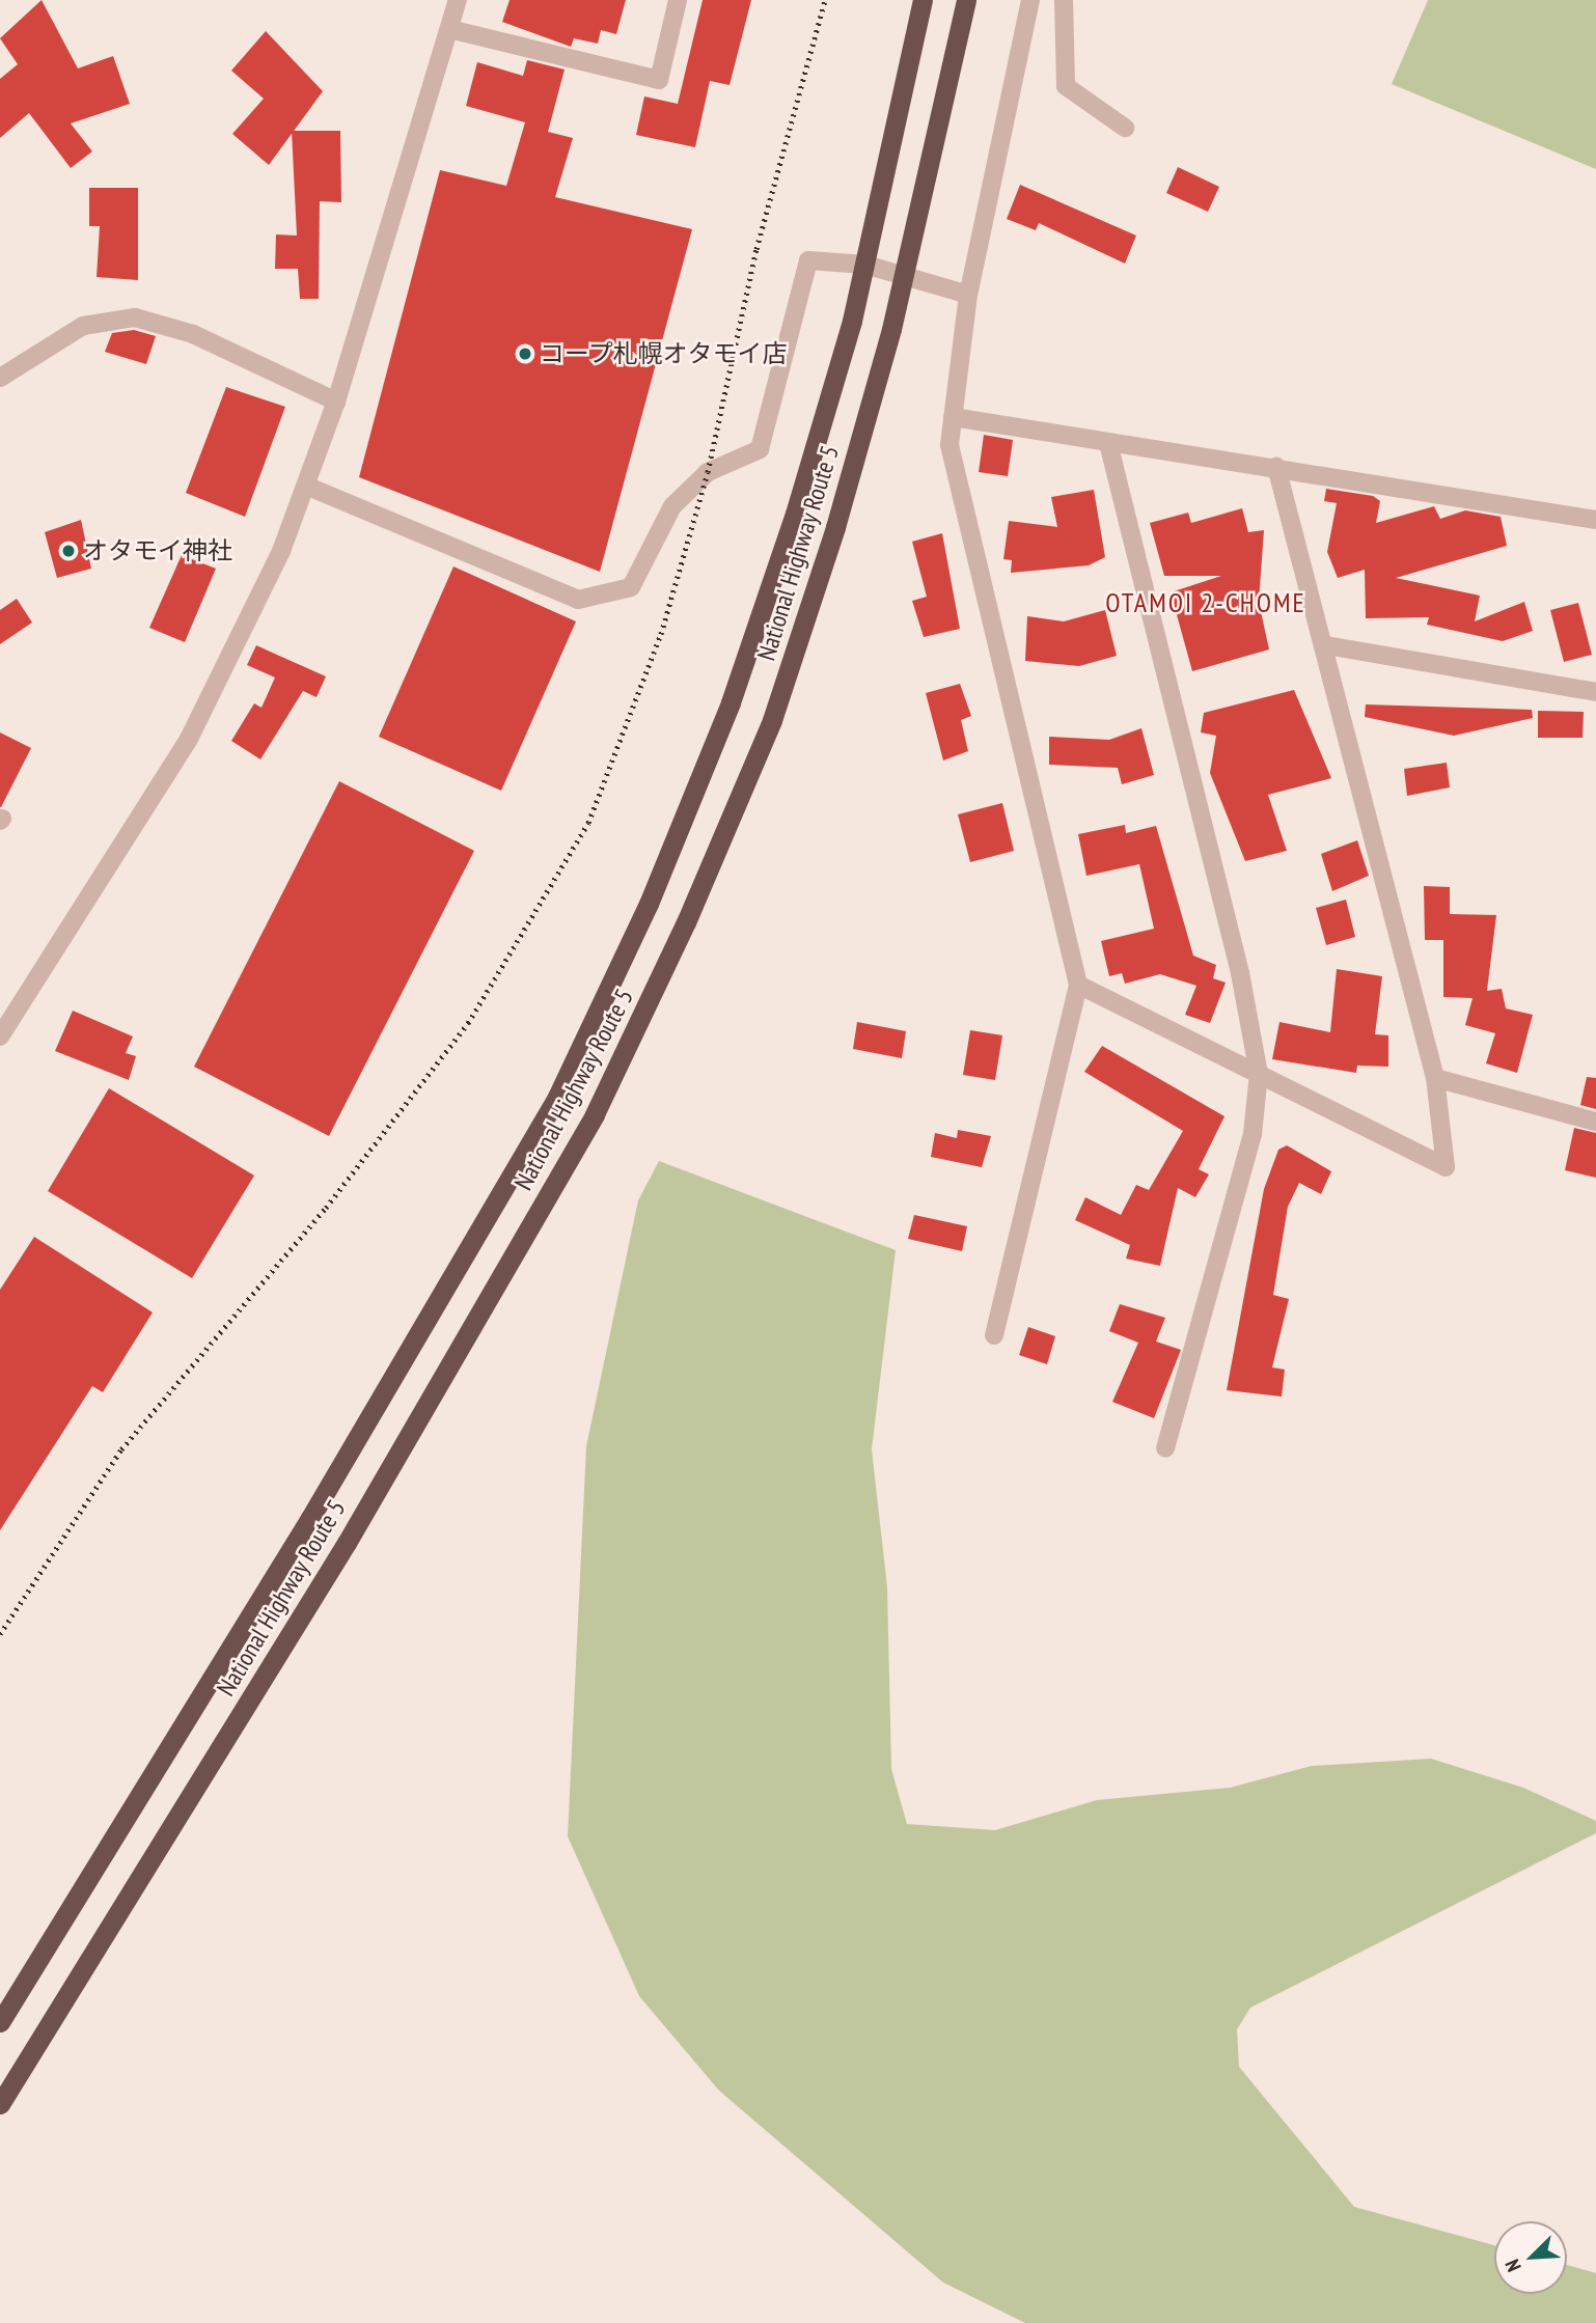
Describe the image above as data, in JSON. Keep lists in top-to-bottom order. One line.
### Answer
{"streets":{"highway":["National Highway Route 5"]},"districts":["OTAMOI 2-CHOME"],"places":["コープ札幌オタモイ店","オタモイ神社"],"north":"bottom left"}
